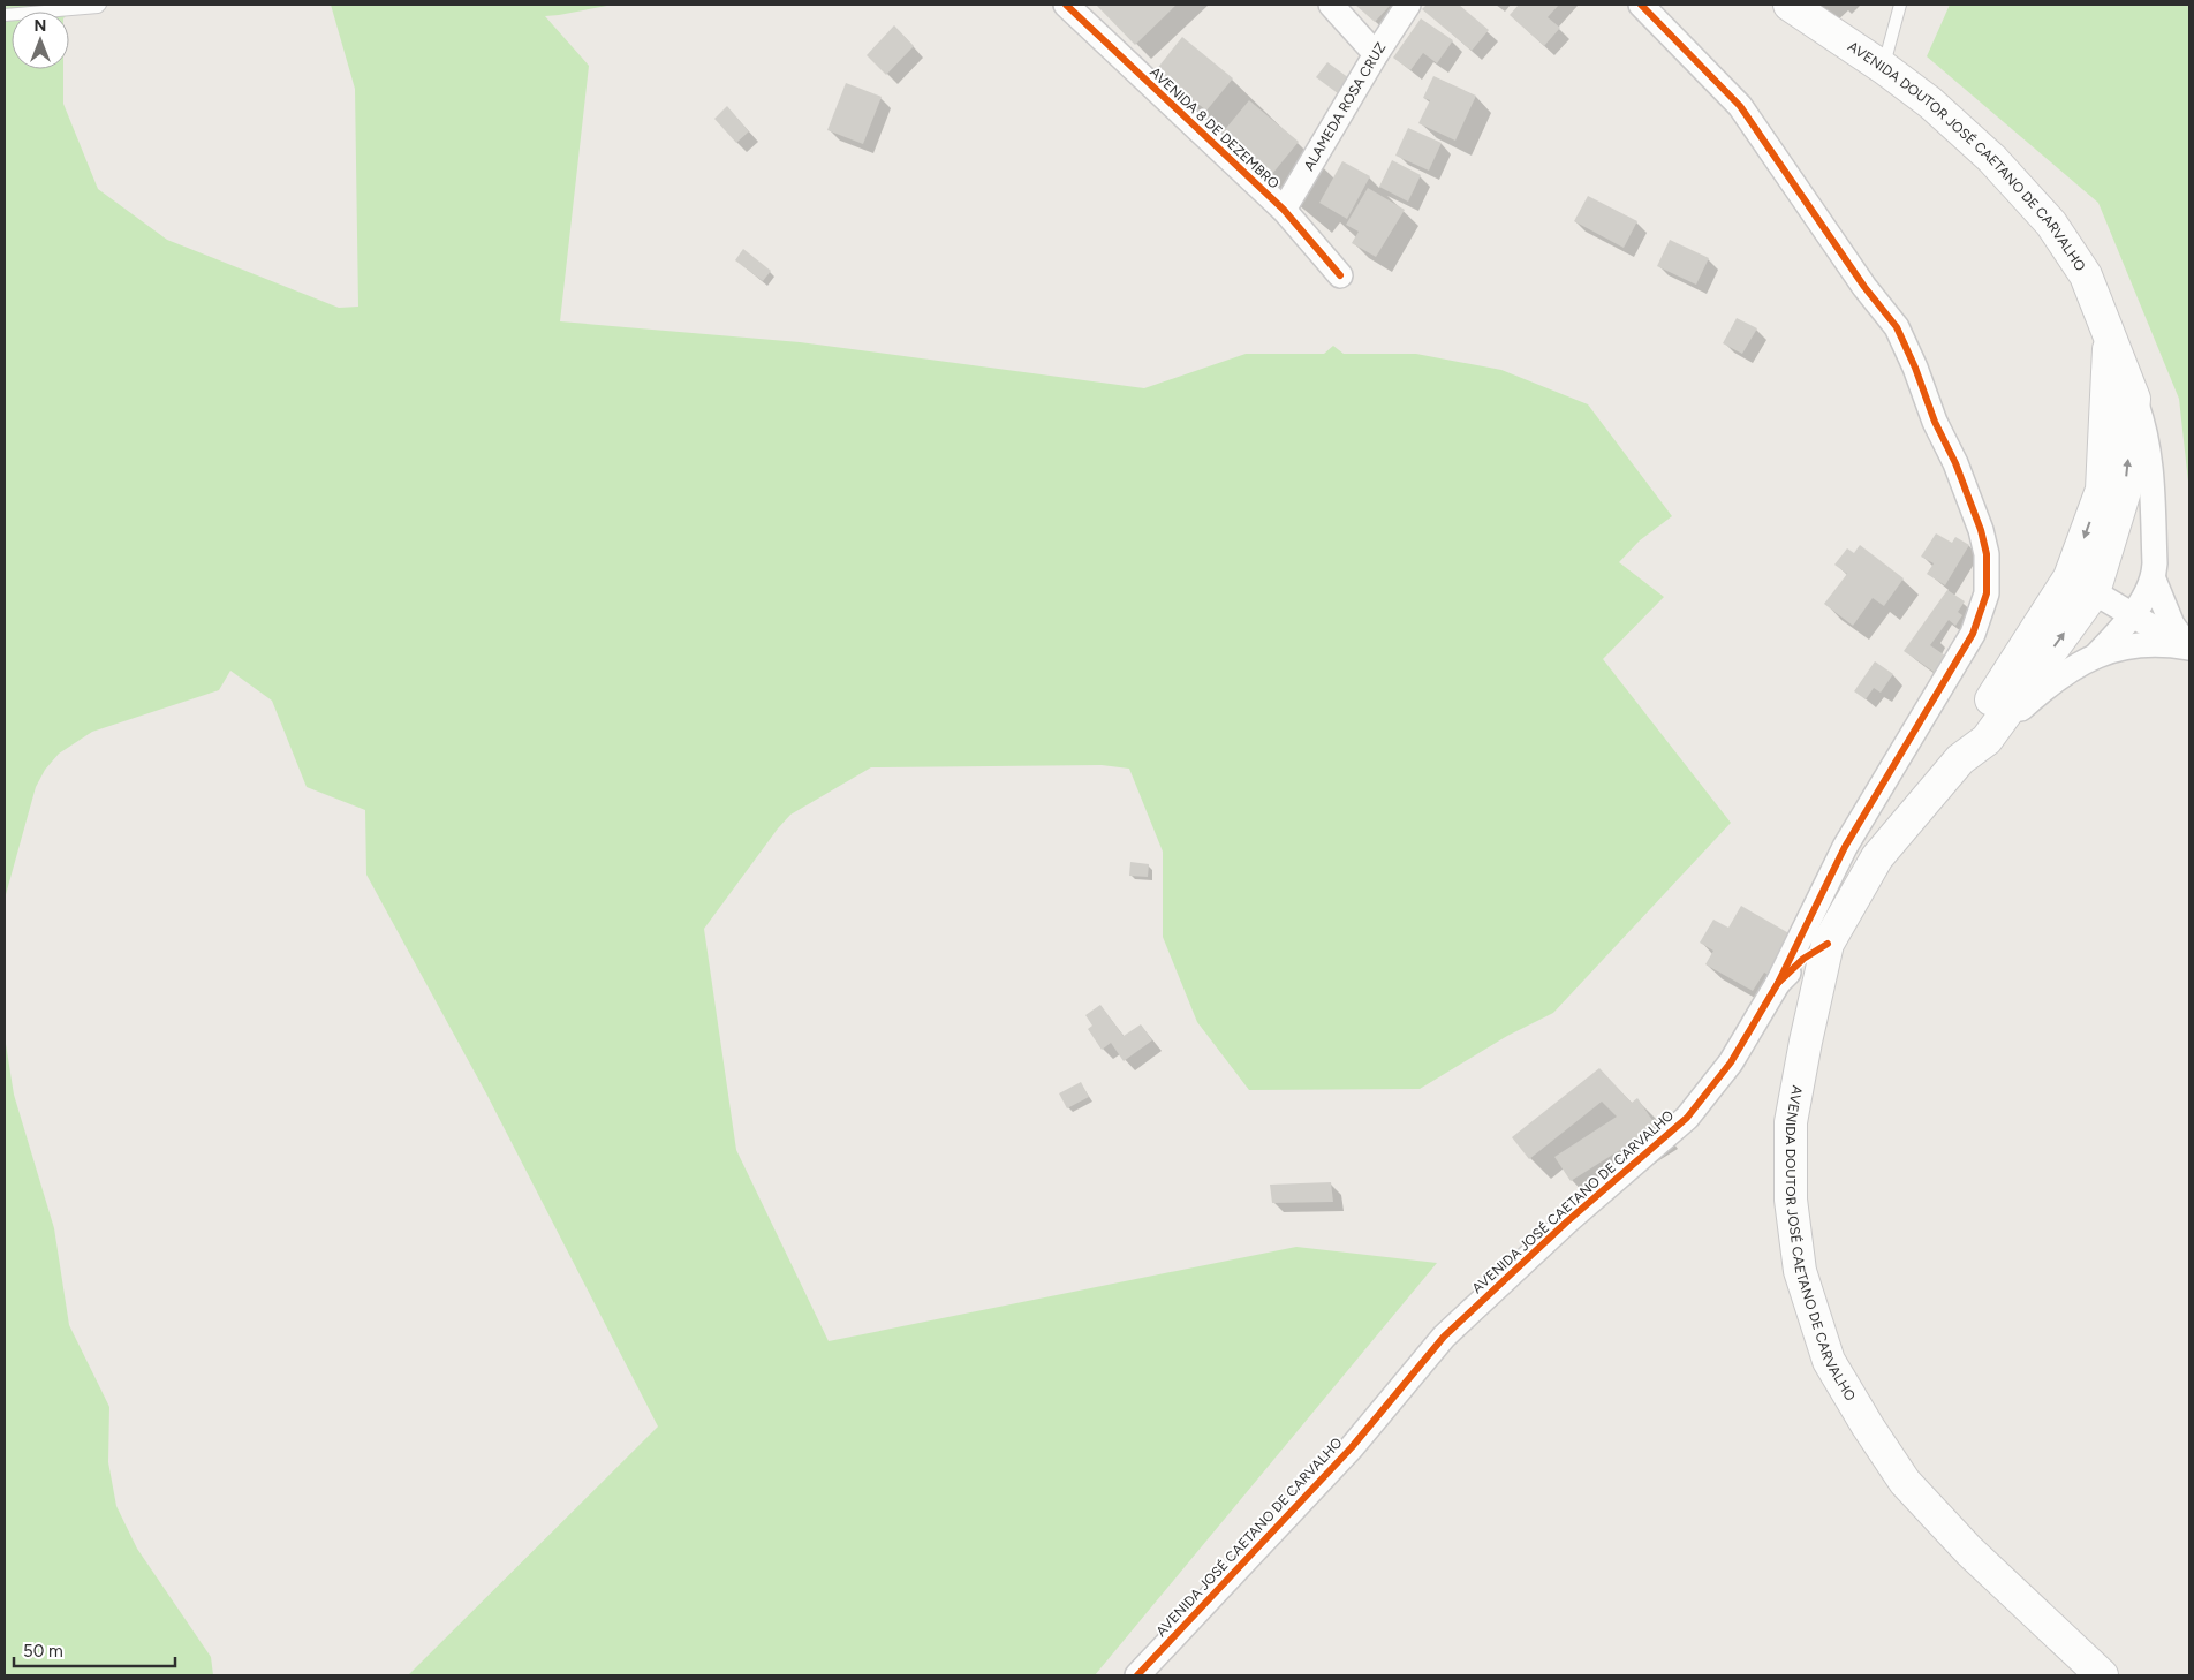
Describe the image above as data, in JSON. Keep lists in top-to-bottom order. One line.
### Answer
{"streets":{"main road":["AVENIDA DOUTOR JOSÉ CAETANO DE CARVALHO"],"street":["ALAMEDA ROSA CRUZ","AVENIDA 8 DE DEZEMBRO","AVENIDA JOSÉ CAETANO DE CARVALHO"]},"crossings":[["ALAMEDA ROSA CRUZ","AVENIDA 8 DE DEZEMBRO"],["AVENIDA DOUTOR JOSÉ CAETANO DE CARVALHO","AVENIDA JOSÉ CAETANO DE CARVALHO"]],"scale_bar":"50 m","north":"top"}
